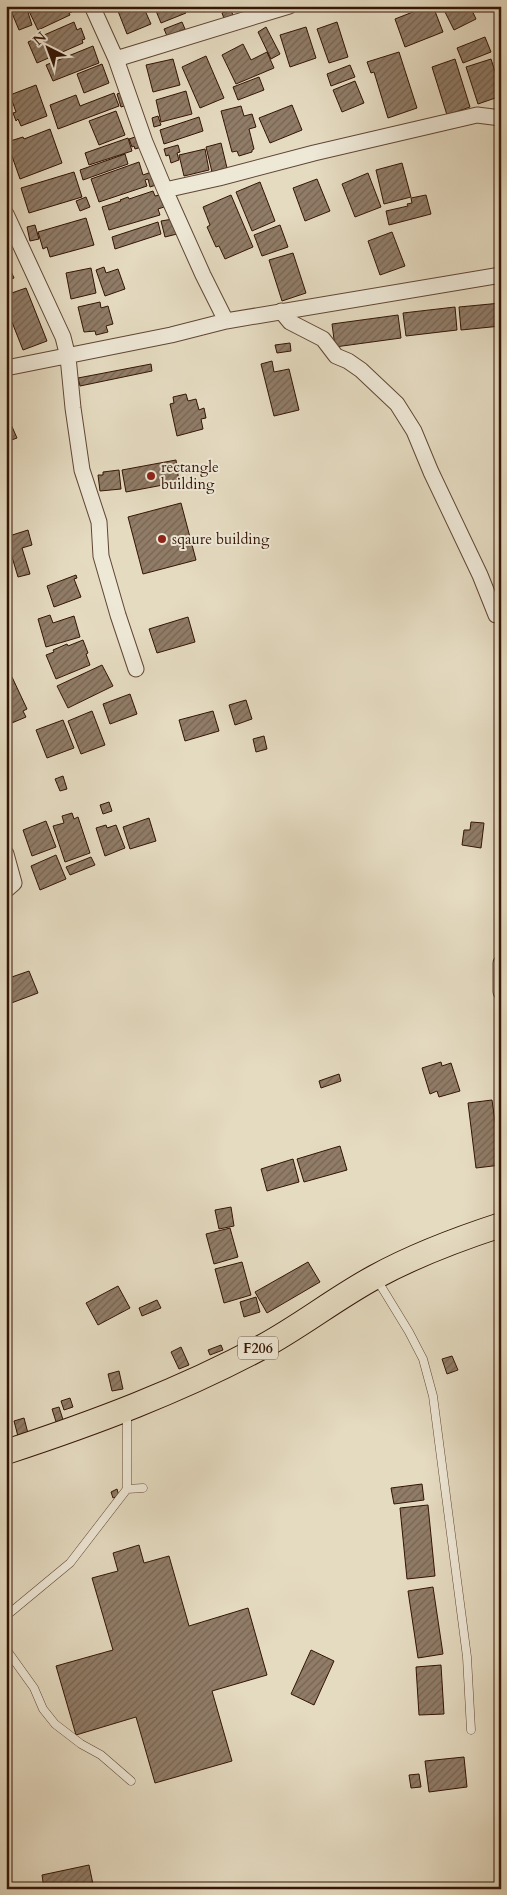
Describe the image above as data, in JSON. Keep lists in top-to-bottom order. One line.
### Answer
{"streets":{"main road":["F206"]},"places":["rectangle building","sqaure building"],"north":"top left"}
